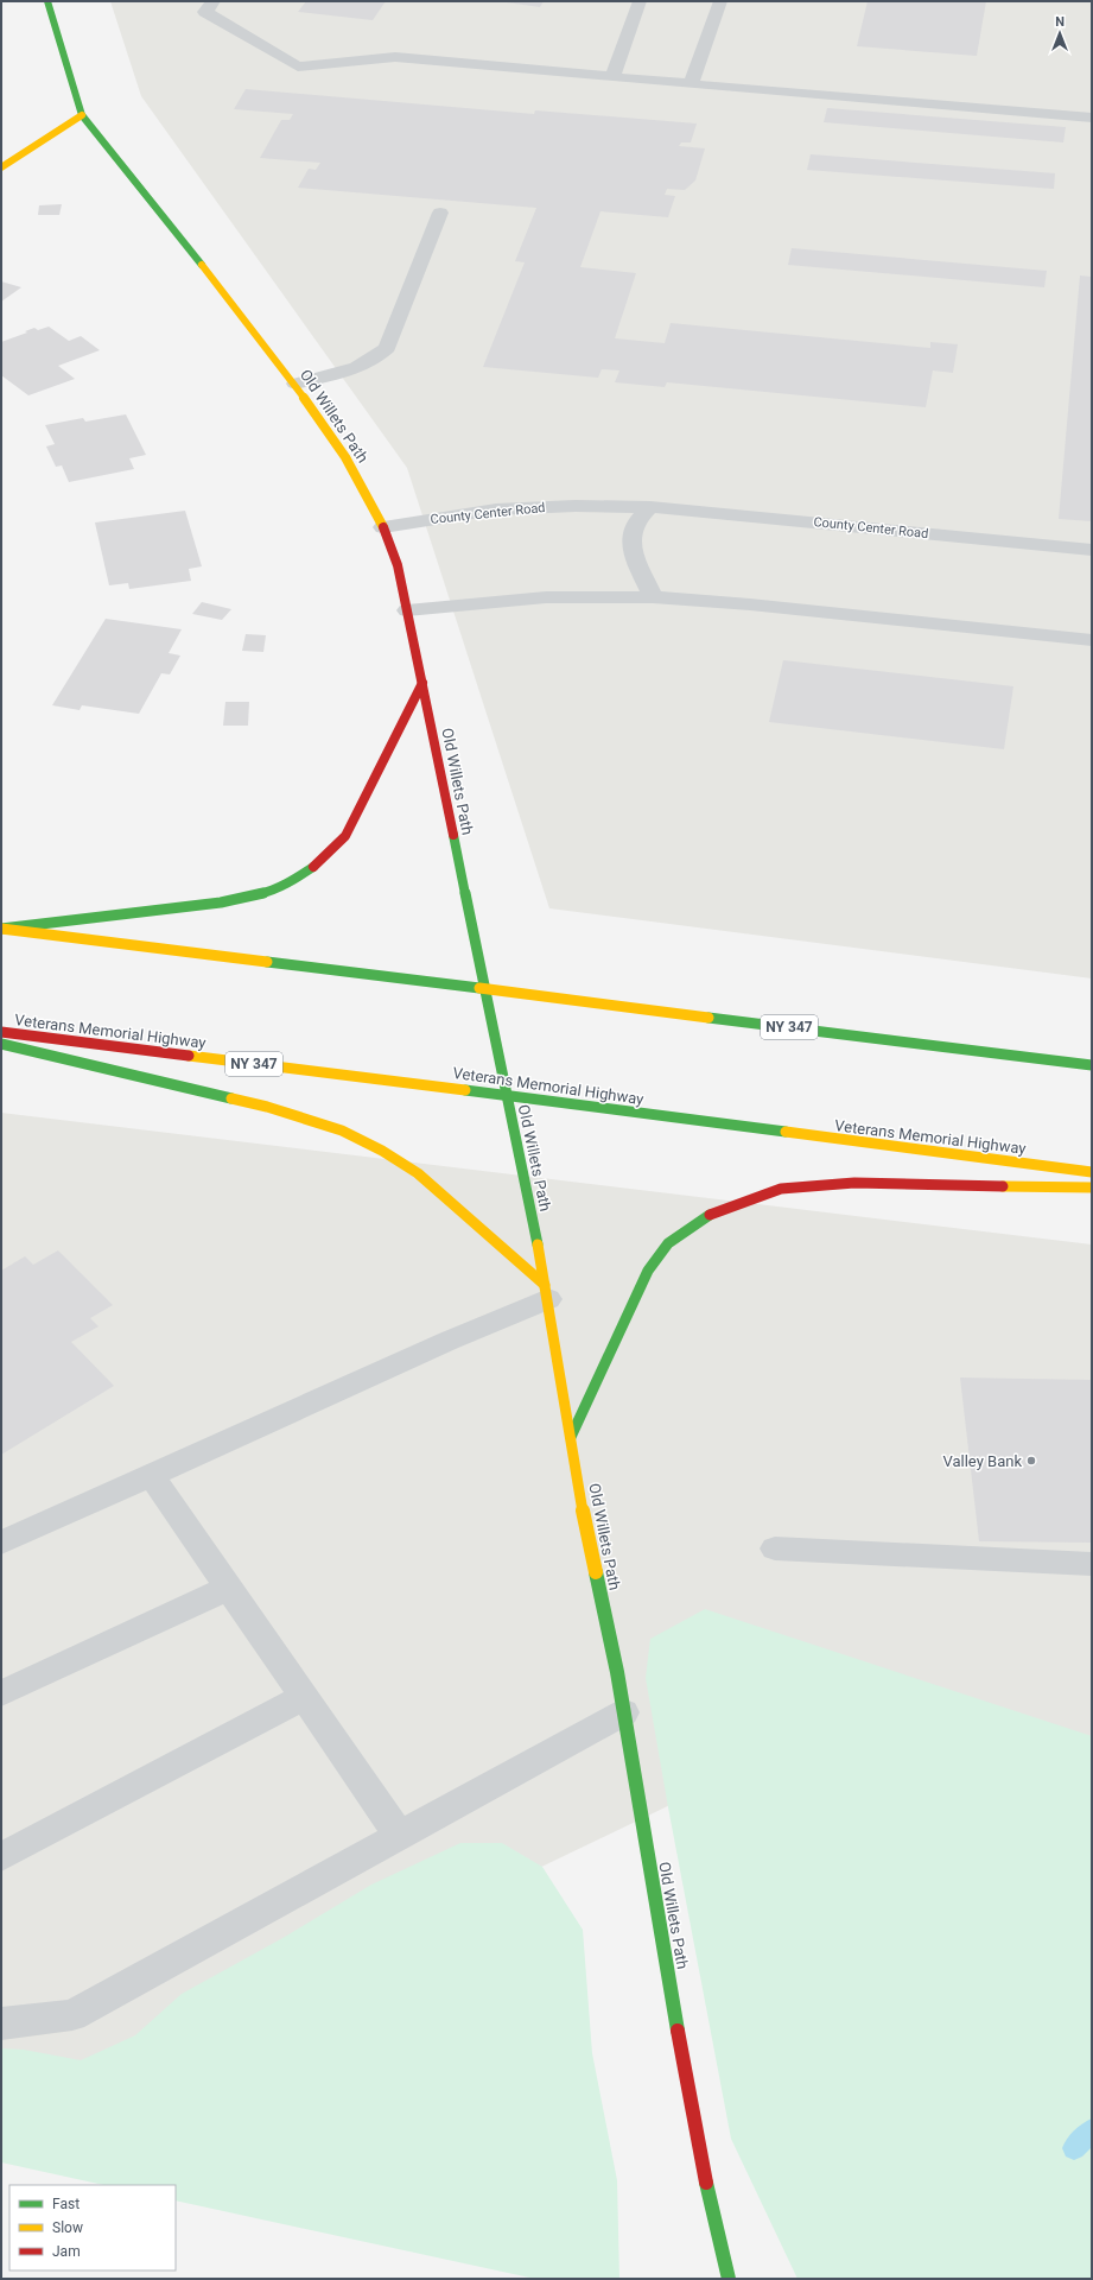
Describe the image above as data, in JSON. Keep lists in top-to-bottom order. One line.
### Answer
{"streets":{"main road":["Old Willets Path","NY 347","Veterans Memorial Highway"],"street":["County Center Road"]},"crossings":[["Old Willets Path","County Center Road"],["Old Willets Path","NY 347"],["Old Willets Path","Veterans Memorial Highway"]],"places":["Valley Bank"],"legend":["Fast","Slow","Jam"],"north":"top"}
